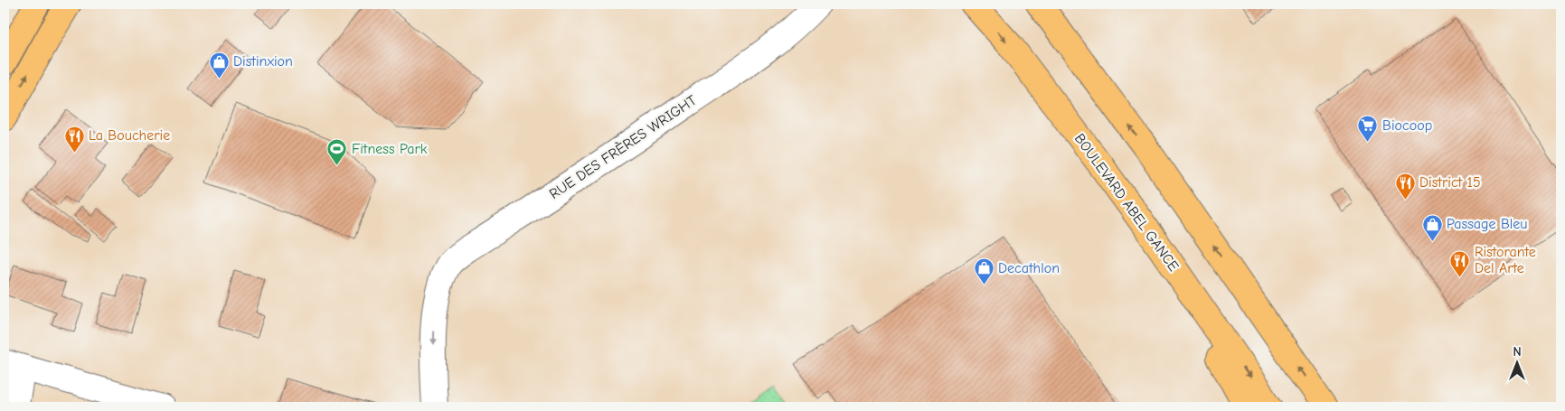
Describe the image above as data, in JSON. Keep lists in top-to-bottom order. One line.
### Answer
{"streets":{"main road":["BOULEVARD ABEL GANCE"],"street":["RUE DES FRÈRES WRIGHT"]},"one_way":["RUE DES FRÈRES WRIGHT"],"places":{"shop":["Distinxion","Passage Bleu","Decathlon"],"supermarket":["Biocoop"],"restaurant":["La Boucherie","District 15","Ristorante Del Arte"],"sports":["Fitness Park"]},"north":"top"}
